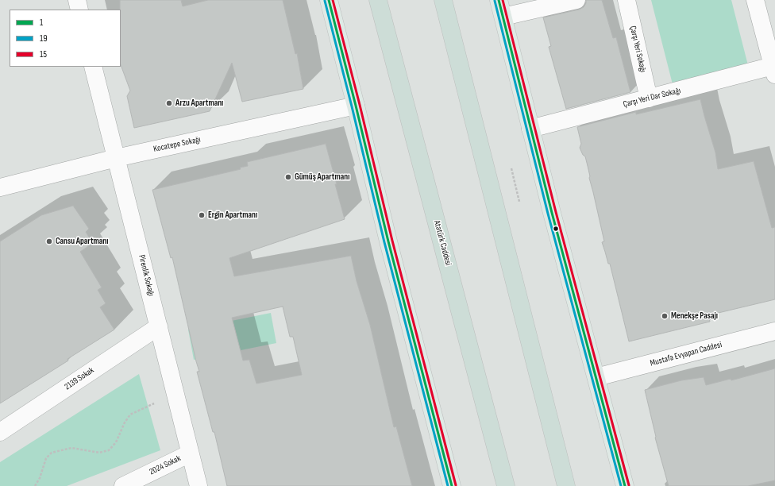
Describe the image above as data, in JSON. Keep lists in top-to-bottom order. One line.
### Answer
{"streets":{"highway":["Atatürk Caddesi"],"street":["Çarşı Yeri Sokağı","Çarşı Yeri Dar Sokağı","Kocatepe Sokağı","Pirenlik Sokağı","Mustafa Evyapan Caddesi","2139 Sokak","2024 Sokak"]},"crossings":[["Çarşı Yeri Sokağı","Çarşı Yeri Dar Sokağı"],["Kocatepe Sokağı","Pirenlik Sokağı"],["Pirenlik Sokağı","2139 Sokak"],["Pirenlik Sokağı","2024 Sokak"]],"places":["Arzu Apartmanı","Gümüş Apartmanı","Ergin Apartmanı","Cansu Apartmanı","Menekşe Pasajı"],"lines":["transit line 1","transit line 15","transit line 19"],"legend":["1","19","15"]}
